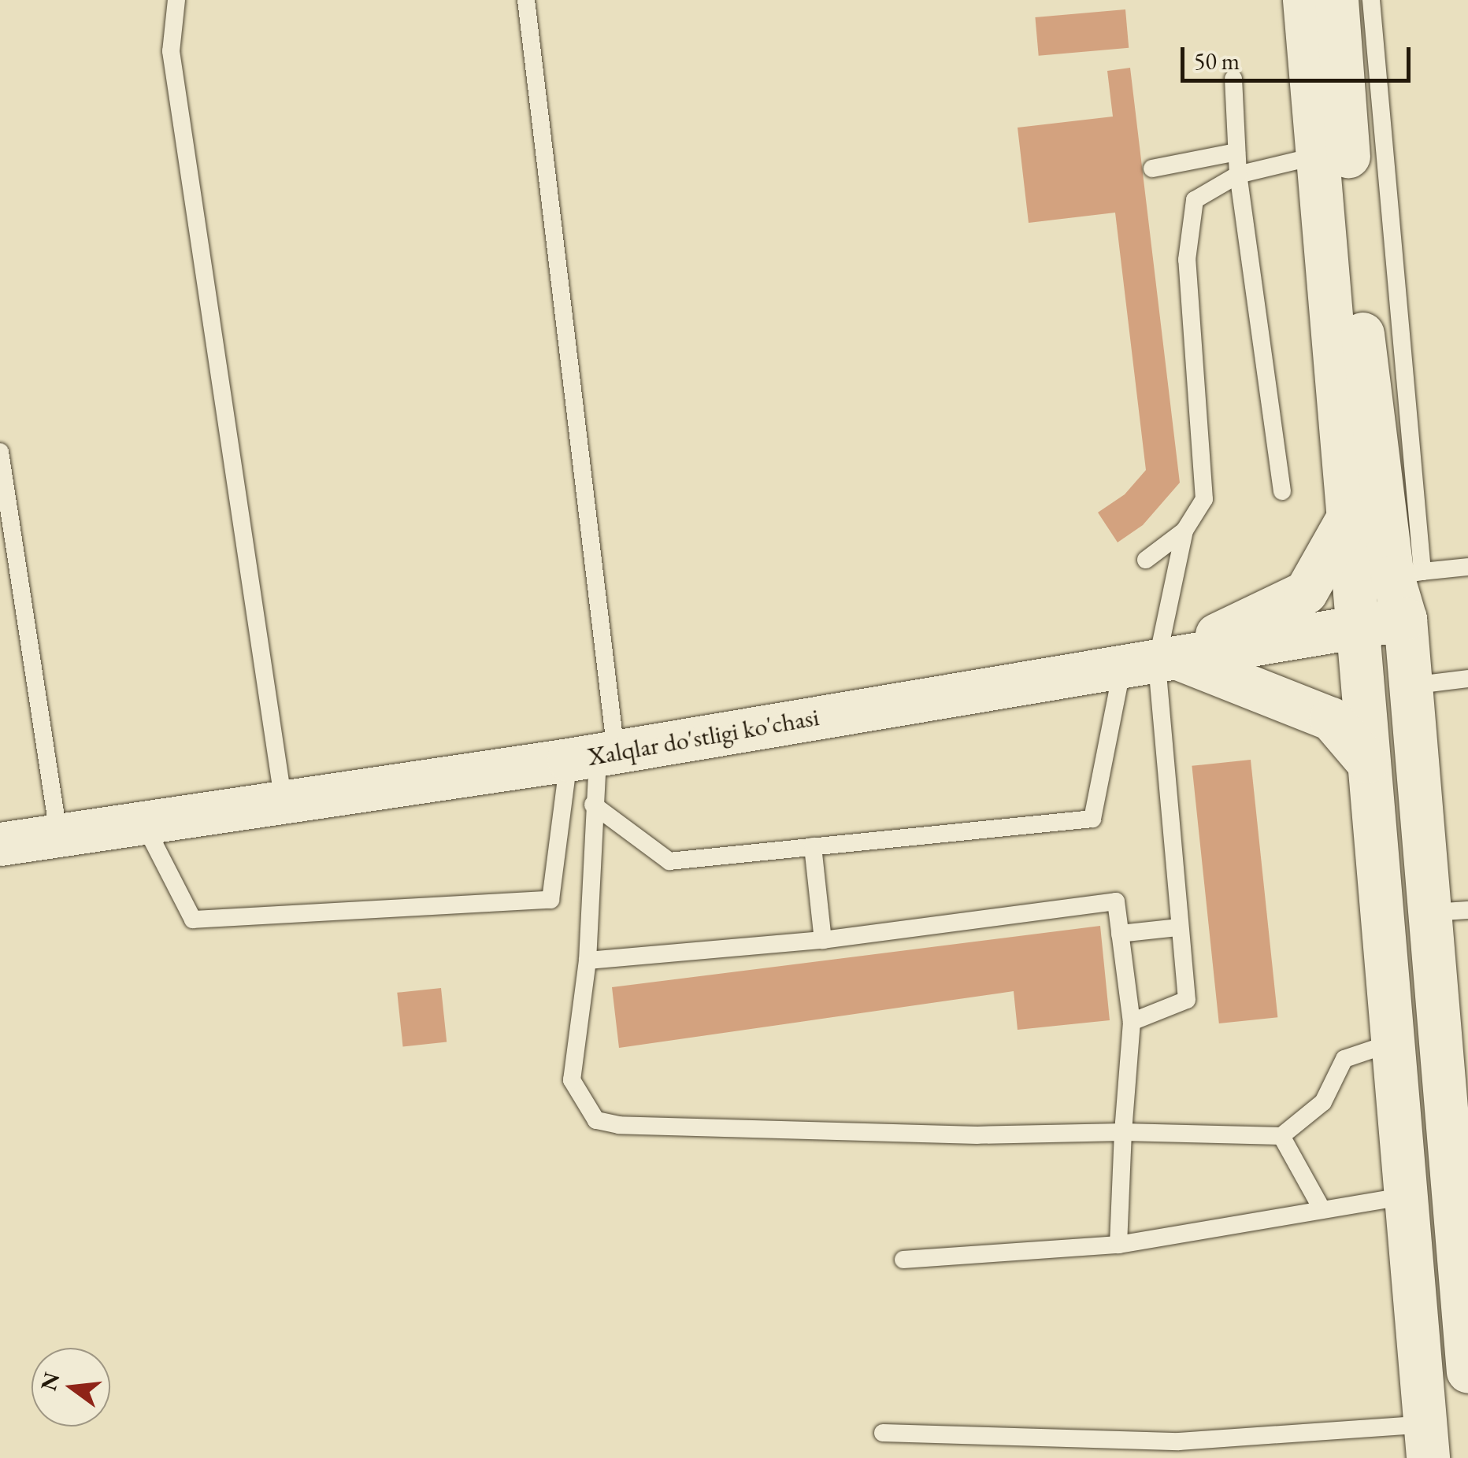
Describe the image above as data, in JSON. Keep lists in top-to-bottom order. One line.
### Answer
{"streets":{"main road":["Xalqlar do'stligi ko'chasi"]},"scale_bar":"50 m","north":"left"}
